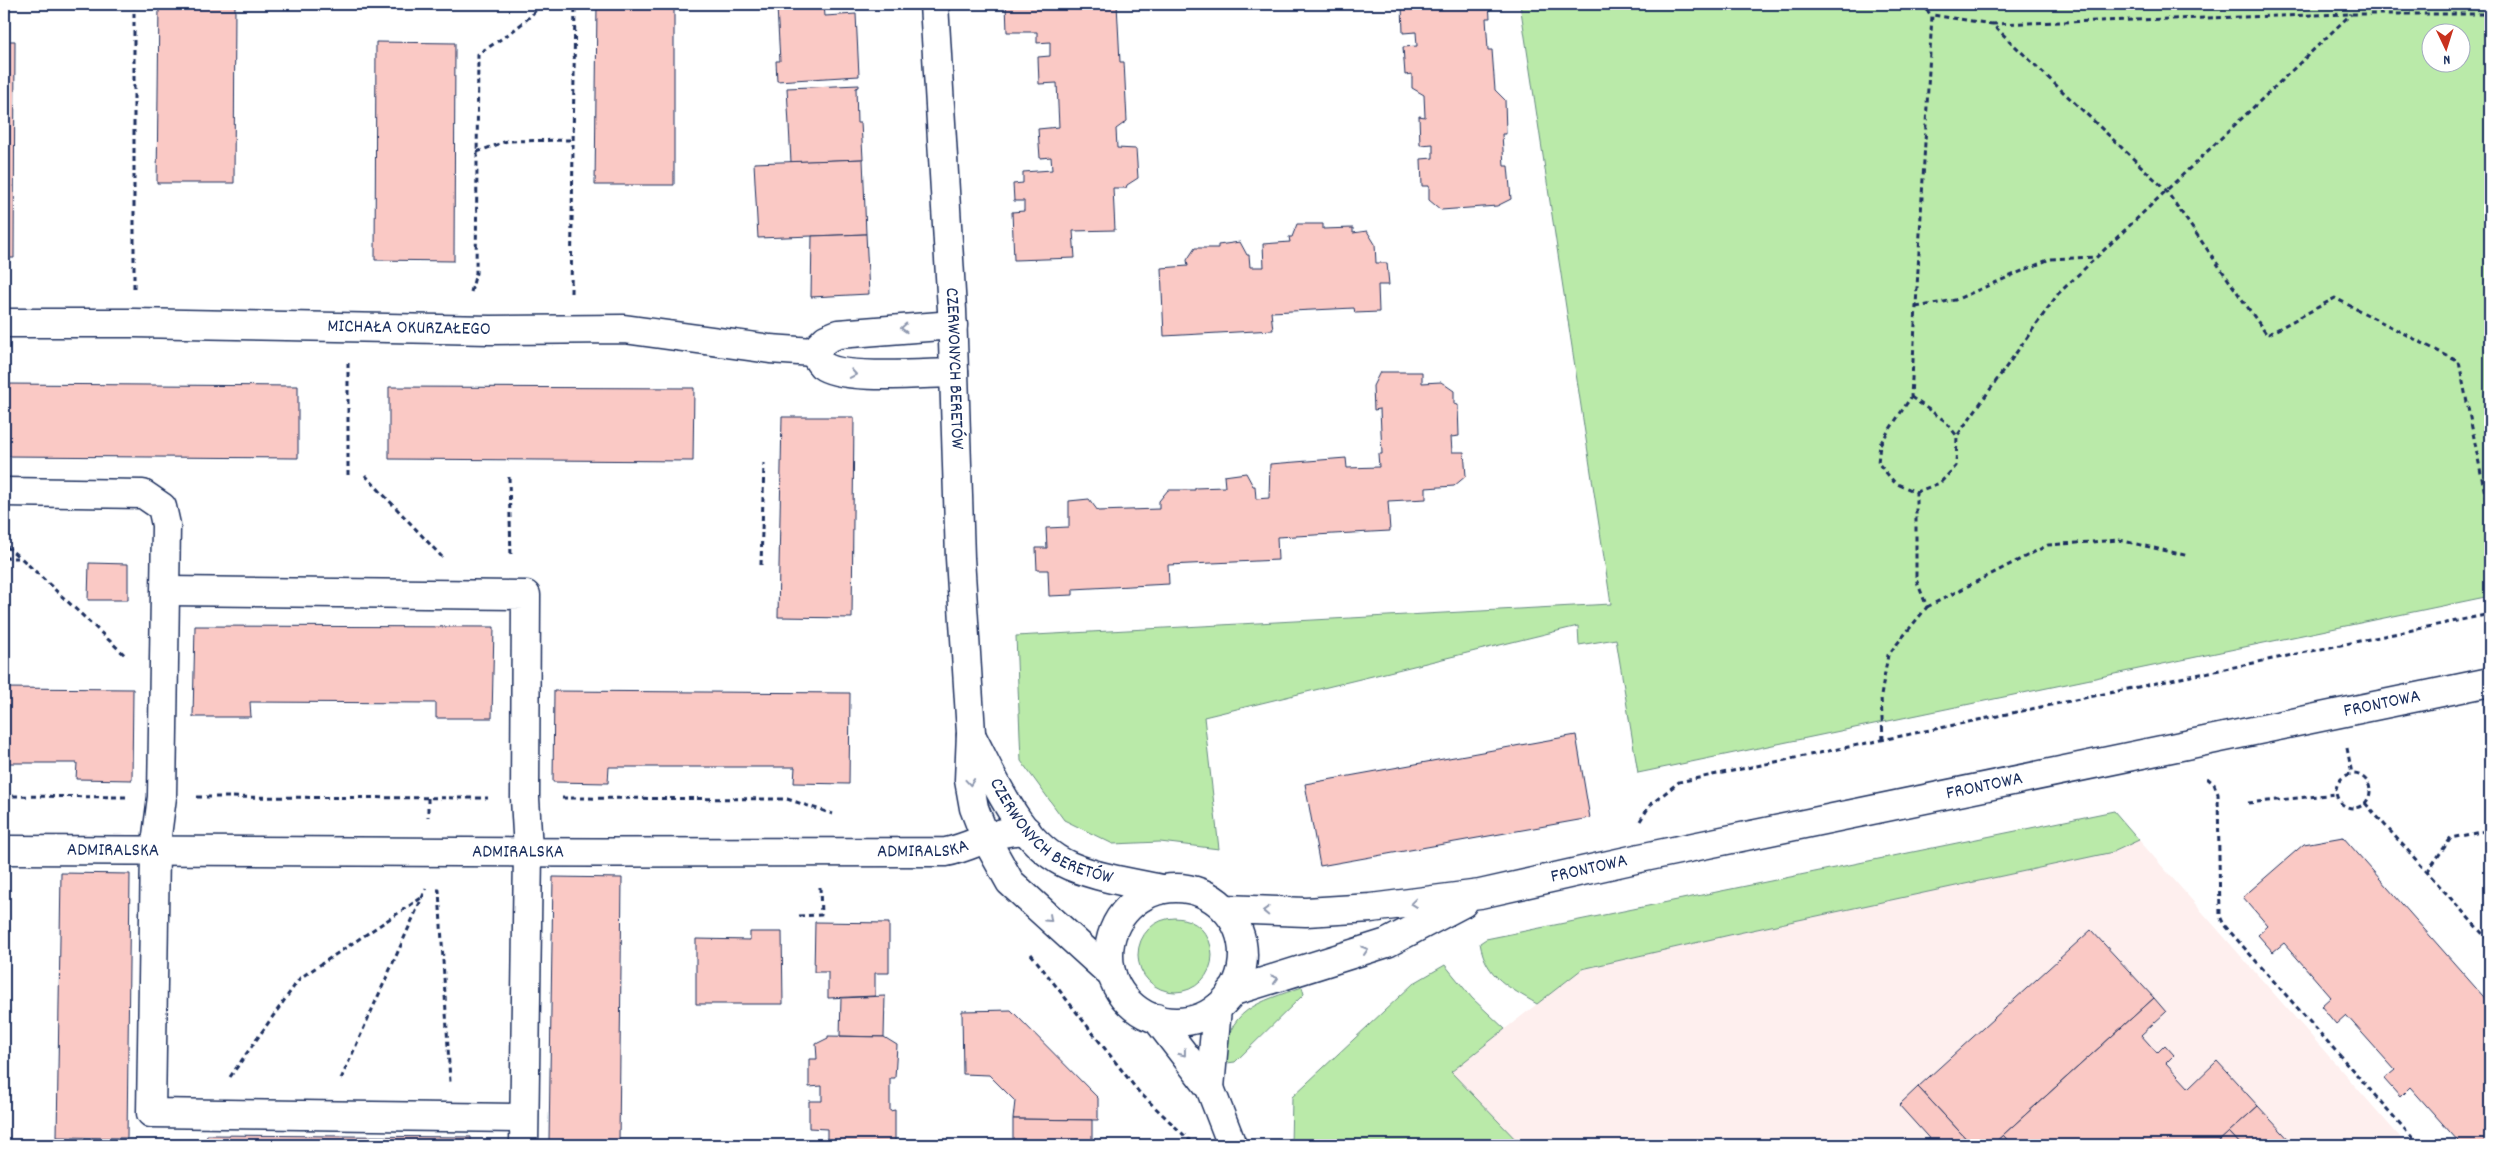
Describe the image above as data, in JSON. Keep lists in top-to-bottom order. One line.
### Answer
{"streets":{"street":["MICHAŁA OKURZAŁEGO","CZERWONYCH BERETÓW","FRONTOWA","ADMIRALSKA"]},"crossings":[["CZERWONYCH BERETÓW","FRONTOWA"],["CZERWONYCH BERETÓW","ADMIRALSKA"]],"north":"bottom"}
